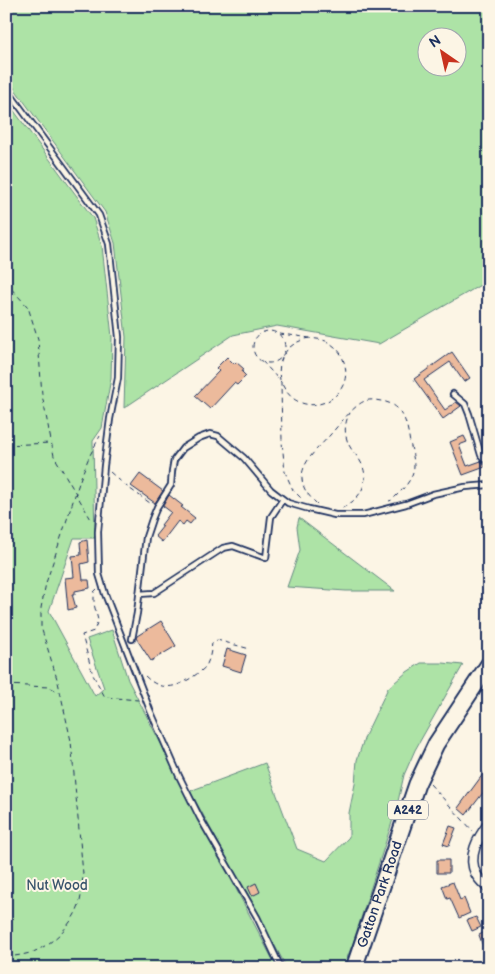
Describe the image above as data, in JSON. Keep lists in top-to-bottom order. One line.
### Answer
{"streets":{"main road":["A242","Gatton Park Road"]},"parks":["Nut Wood"],"north":"top left"}
